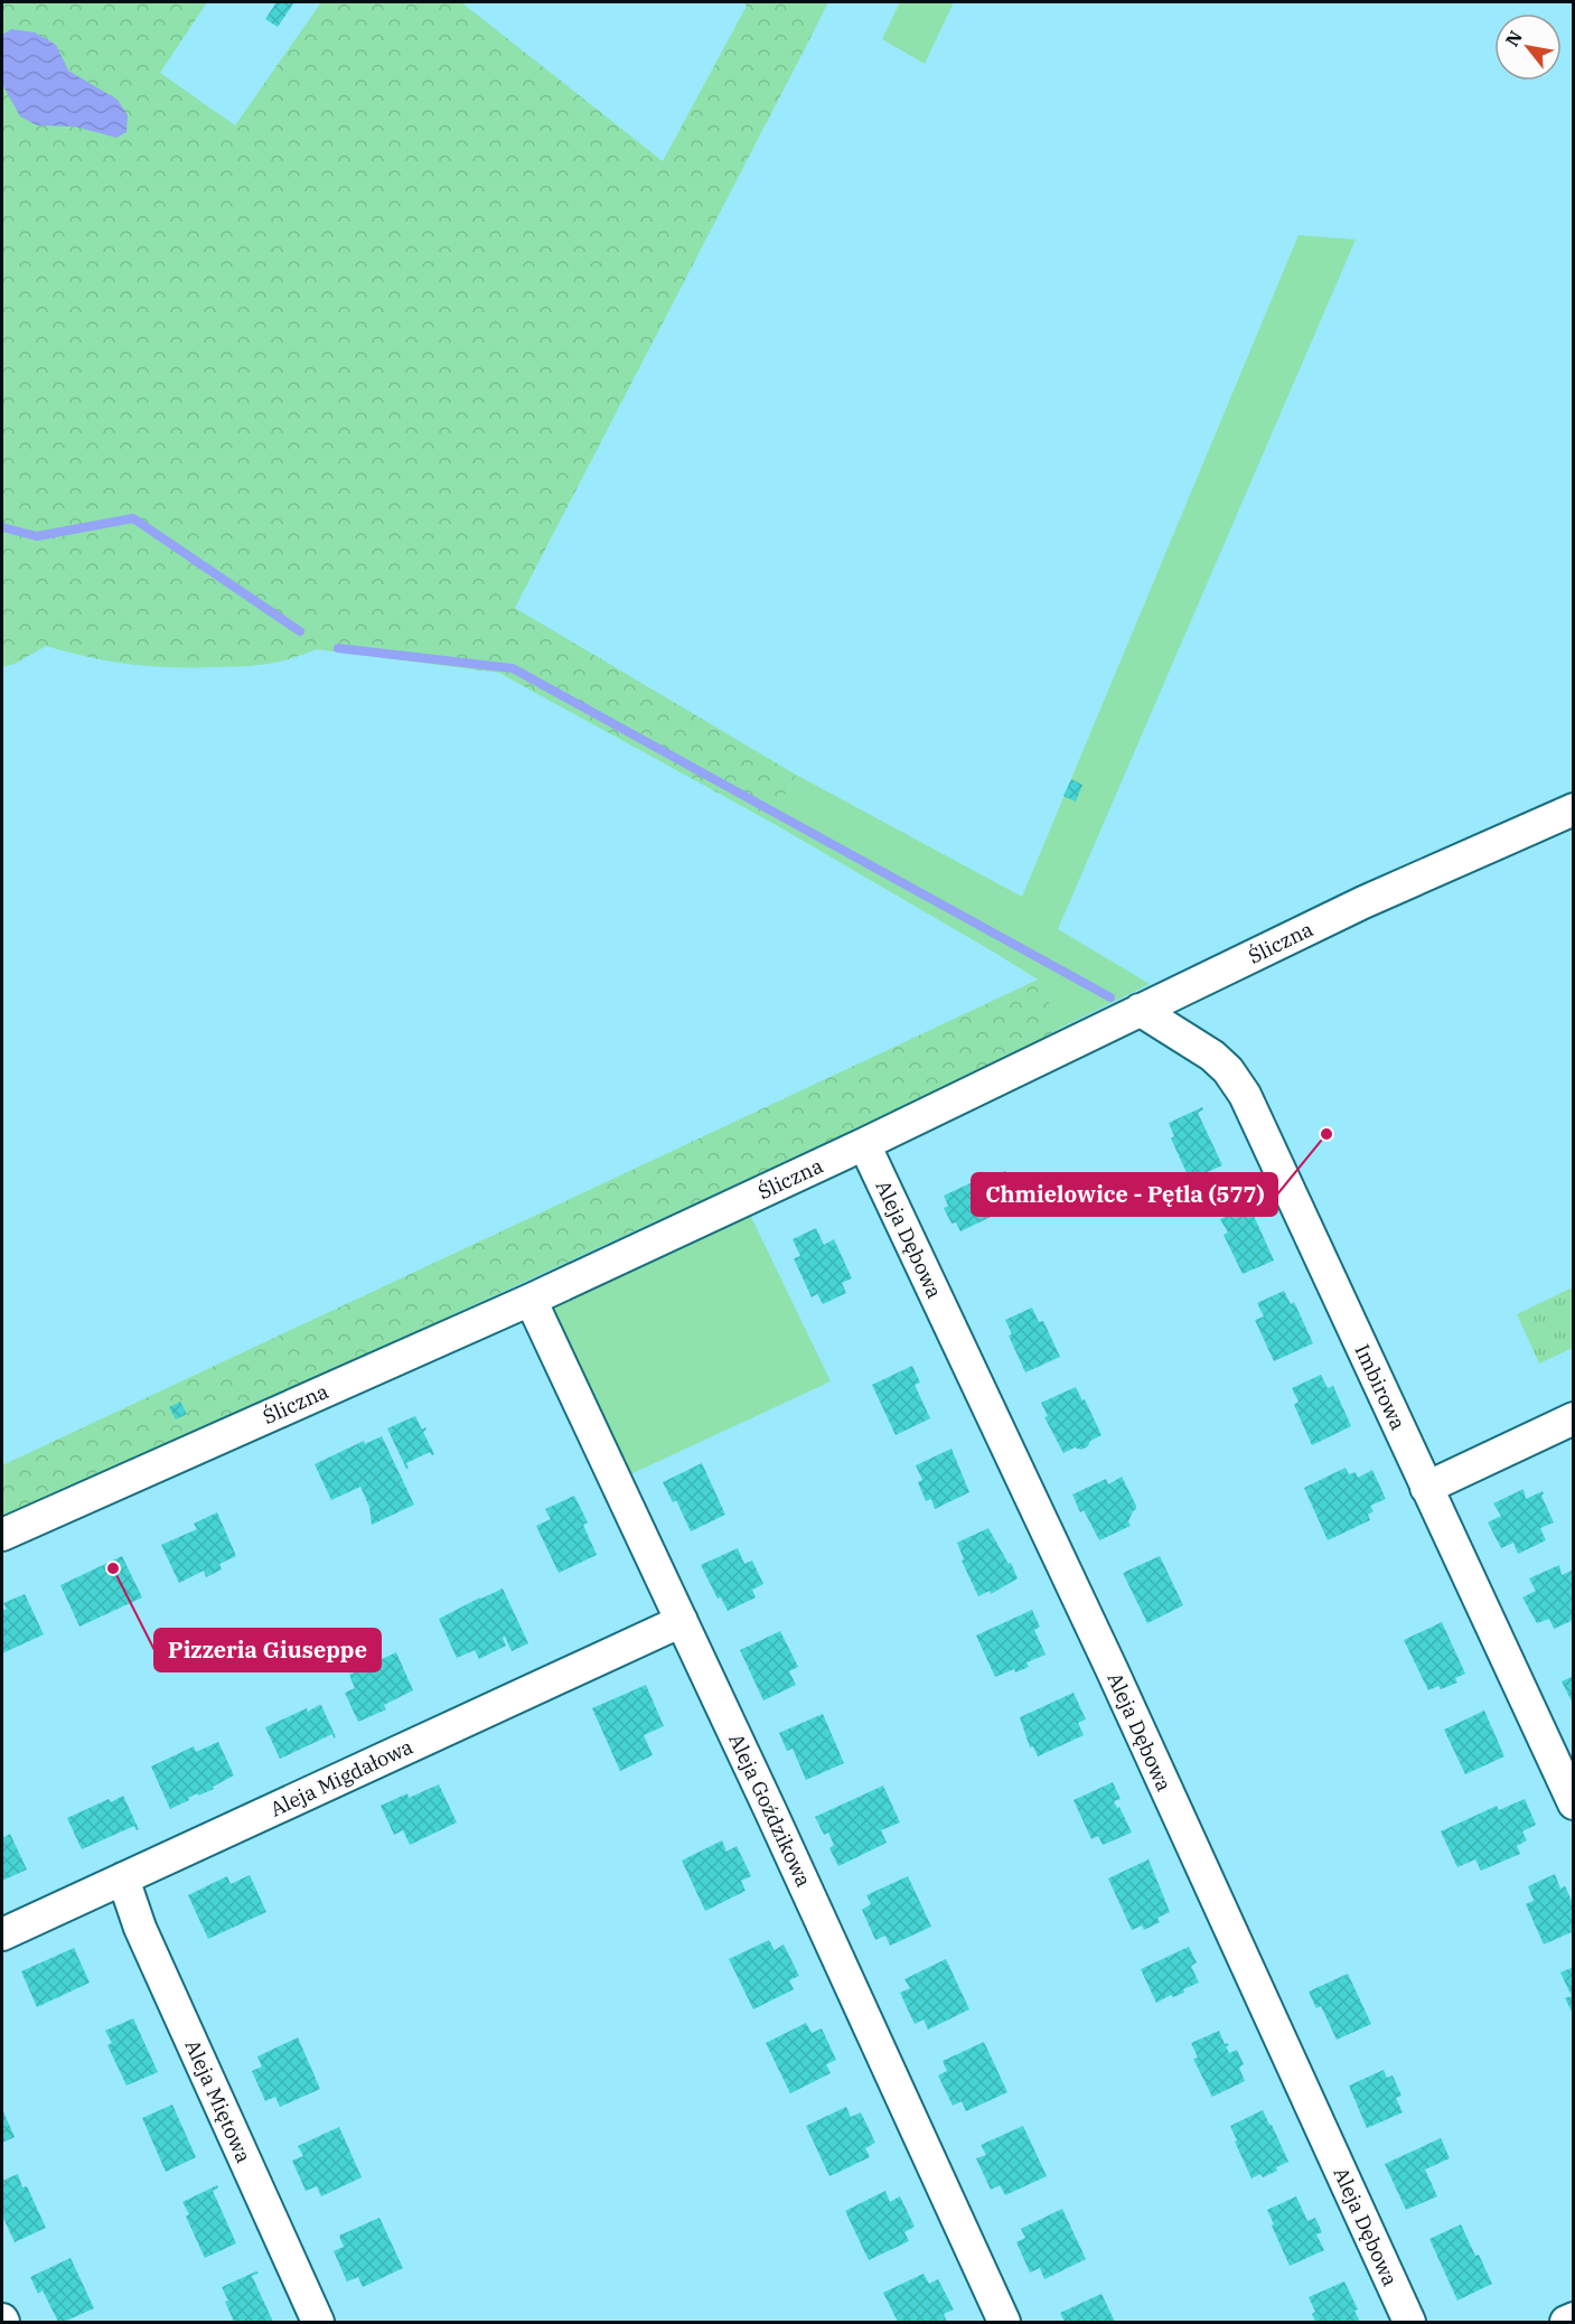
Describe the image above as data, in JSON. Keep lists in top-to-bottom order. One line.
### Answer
{"streets":{"street":["Śliczna","Aleja Dębowa","Imbirowa","Aleja Migdałowa","Aleja Goździkowa","Aleja Miętowa"]},"crossings":[["Śliczna","Aleja Dębowa"],["Śliczna","Imbirowa"],["Śliczna","Aleja Goździkowa"],["Aleja Migdałowa","Aleja Goździkowa"],["Aleja Migdałowa","Aleja Miętowa"]],"places":["Chmielowice - Pętla (577)","Pizzeria Giuseppe"],"north":"top left"}
